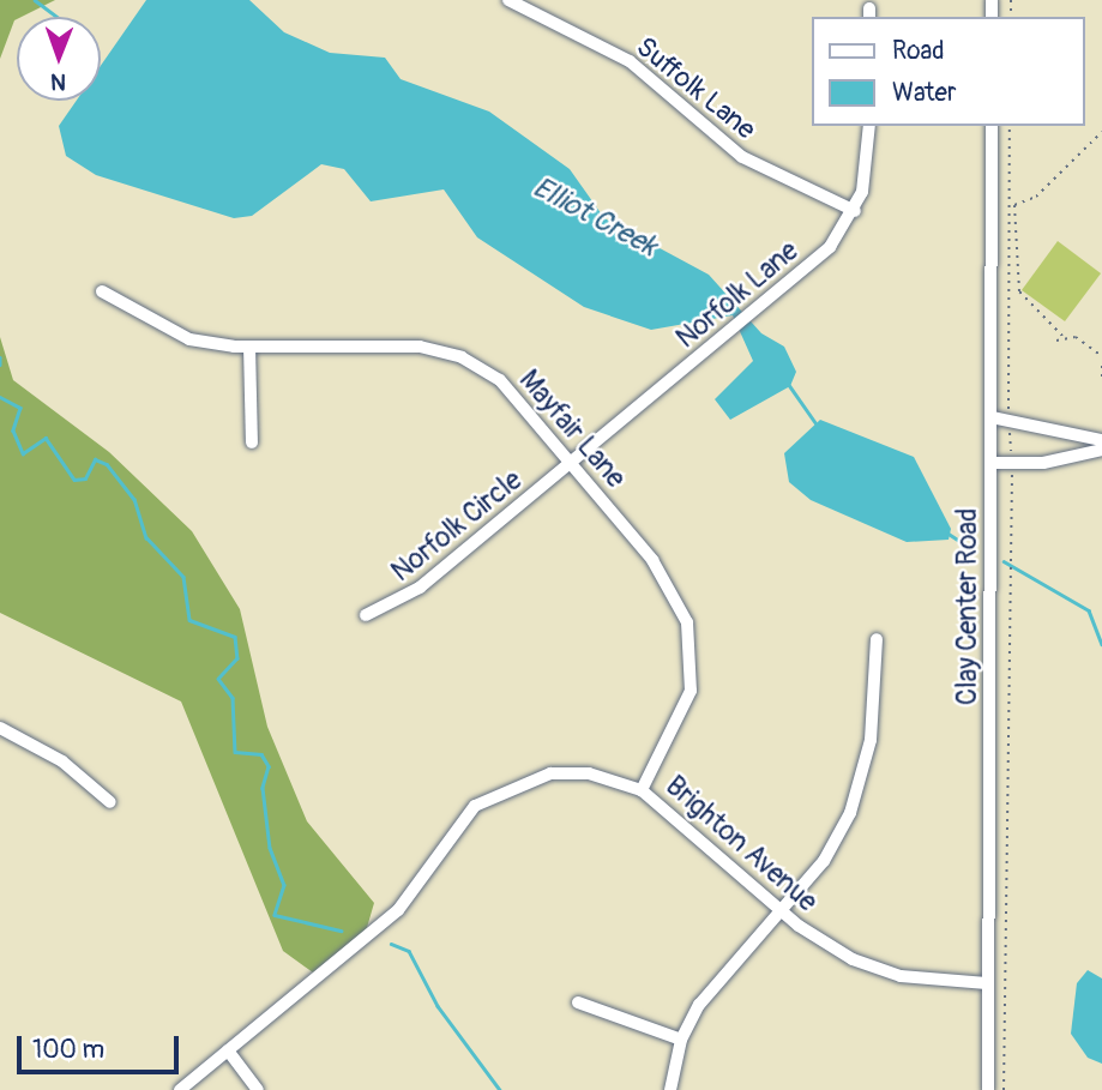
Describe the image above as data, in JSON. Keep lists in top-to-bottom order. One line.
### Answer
{"streets":{"street":["Suffolk Lane","Norfolk Lane","Mayfair Lane","Norfolk Circle","Clay Center Road","Brighton Avenue"]},"crossings":[["Suffolk Lane","Norfolk Lane"],["Norfolk Lane","Mayfair Lane"],["Norfolk Lane","Norfolk Circle"],["Mayfair Lane","Norfolk Circle"],["Mayfair Lane","Brighton Avenue"],["Clay Center Road","Brighton Avenue"]],"water":["Elliot Creek"],"legend":["Road","Water"],"scale_bar":"100 m","north":"bottom"}
